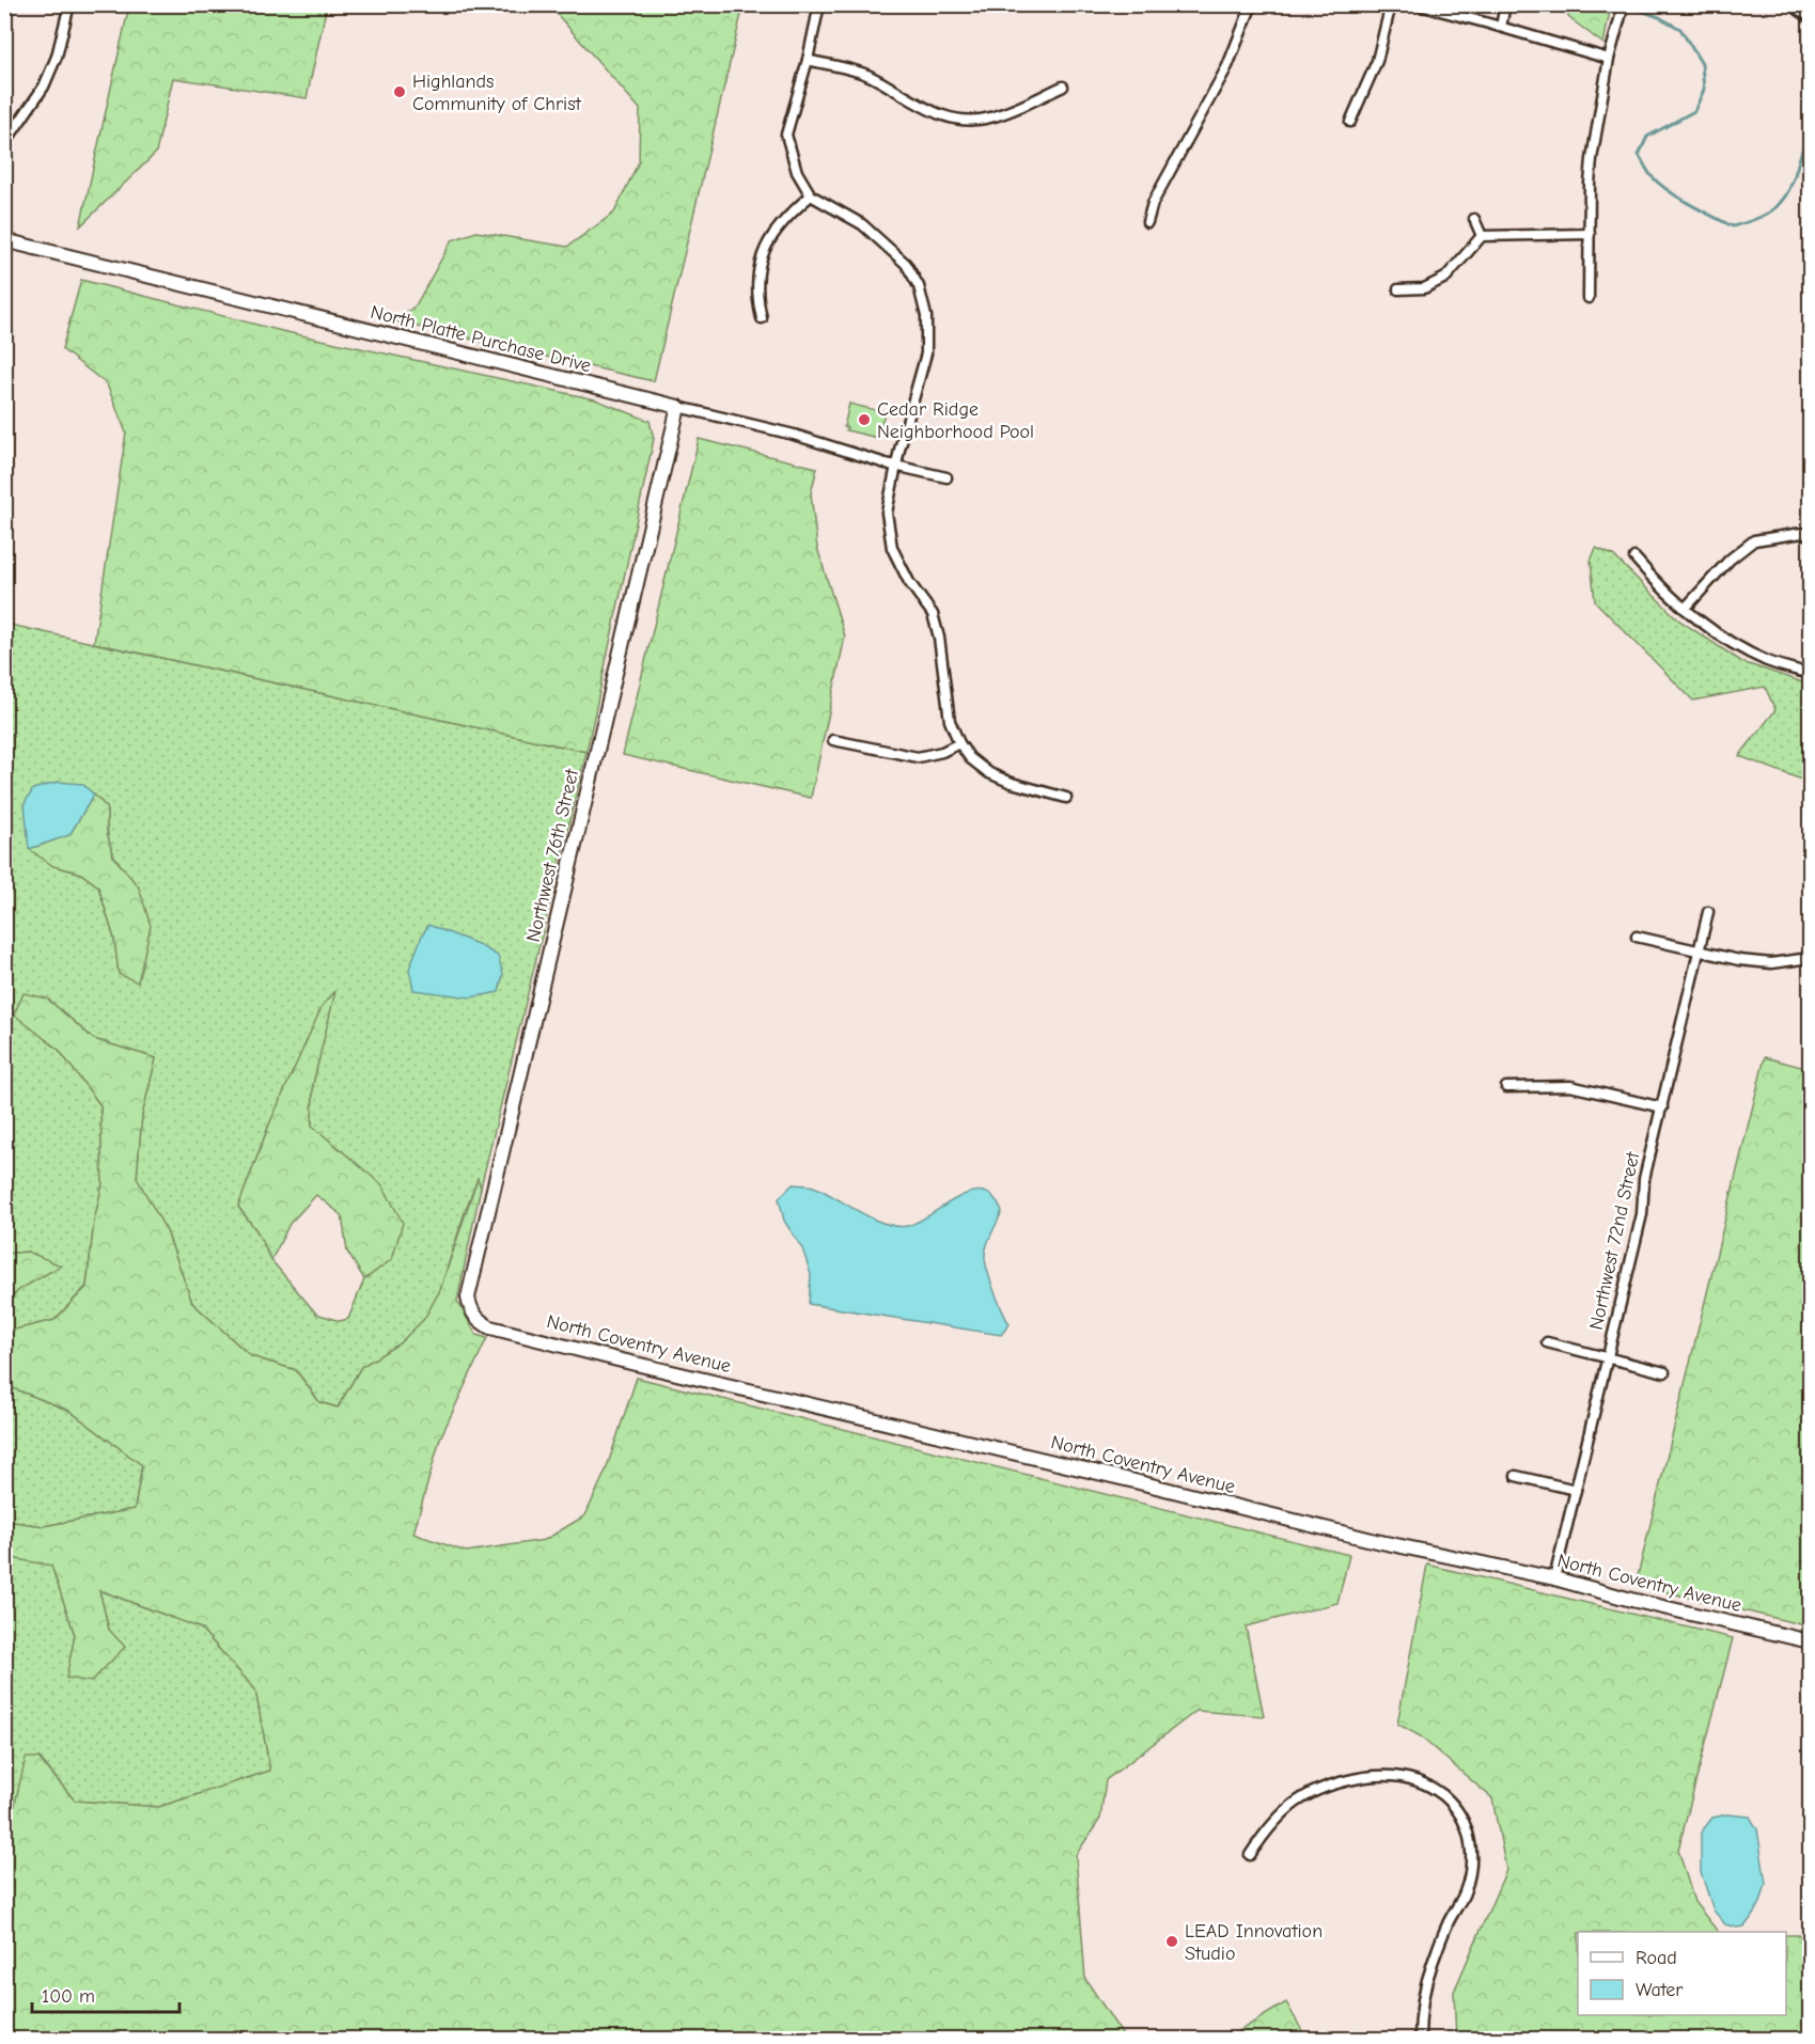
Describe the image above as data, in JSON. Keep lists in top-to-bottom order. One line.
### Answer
{"streets":{"street":["North Platte Purchase Drive","Northwest 76th Street","Northwest 72nd Street","North Coventry Avenue"]},"crossings":[["North Platte Purchase Drive","Northwest 76th Street"],["Northwest 76th Street","North Coventry Avenue"],["Northwest 72nd Street","North Coventry Avenue"]],"places":["Highlands Community of Christ","Cedar Ridge Neighborhood Pool","LEAD Innovation Studio"],"legend":["Road","Water"],"scale_bar":"100 m"}
